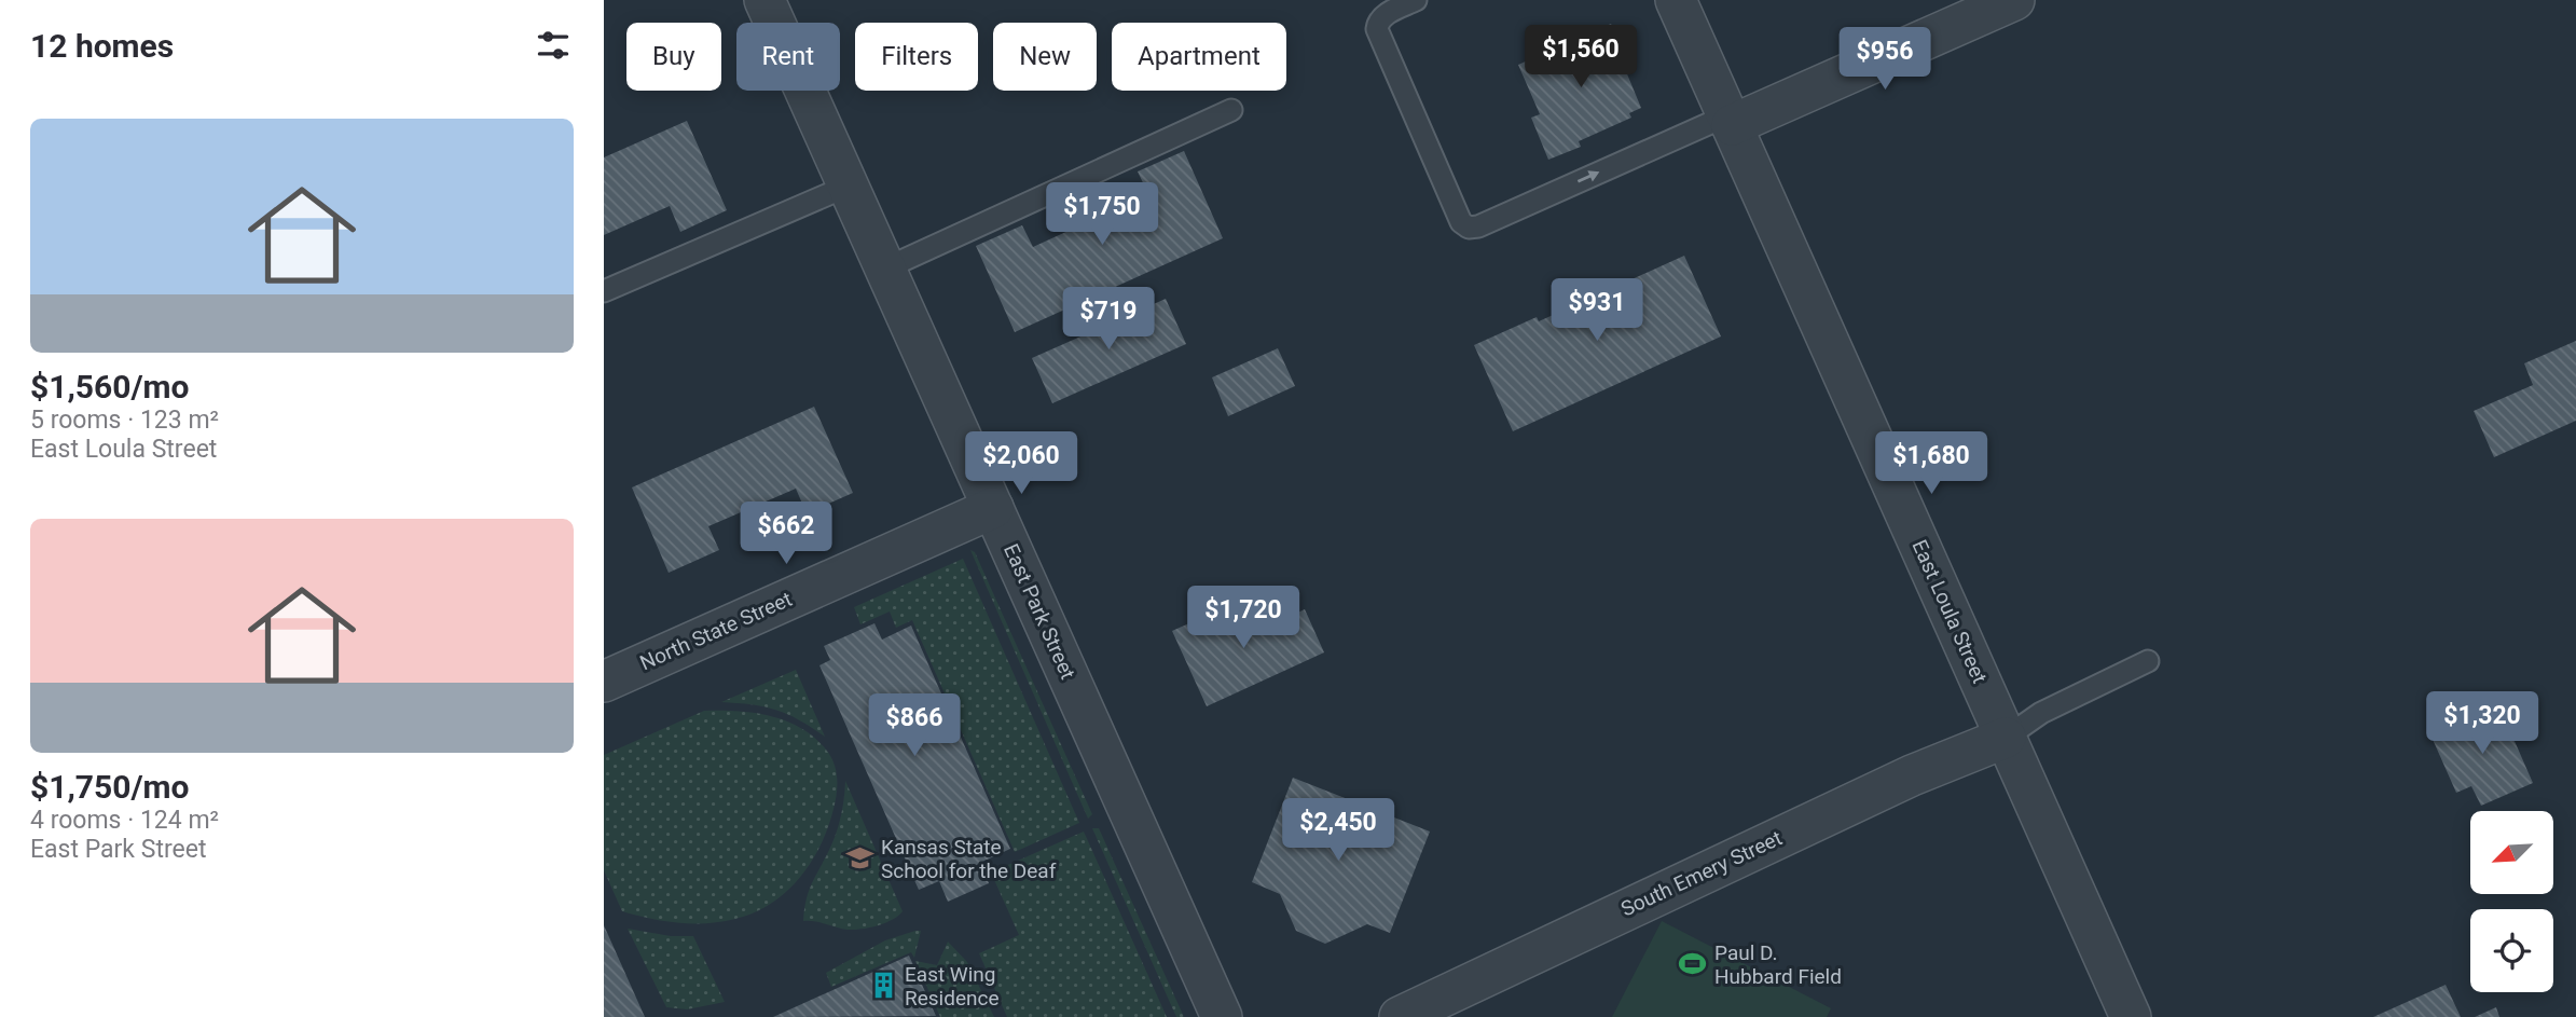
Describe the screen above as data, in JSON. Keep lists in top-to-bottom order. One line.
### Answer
{"streets":{"street":["East Park Street","East Loula Street","North State Street","South Emery Street"]},"crossings":[["East Park Street","North State Street"],["East Loula Street","South Emery Street"]],"places":{"school or university":["Kansas State School for the Deaf"],"sports":["Paul D. Hubbard Field"],"building":["East Wing Residence"]},"north":"bottom left","page":{"heading":"12 homes","chip":["Buy","Rent","Filters","New","Apartment"],"price":["$1,560","$956","$1,750","$931","$719","$2,060","$1,680","$662","$1,720","$1,320","$866","$2,450"],"list":[{"name":"$1,560/mo","note":"5 rooms · 123 m² · East Loula Street"},{"name":"$1,750/mo","note":"4 rooms · 124 m² · East Park Street"}]}}
